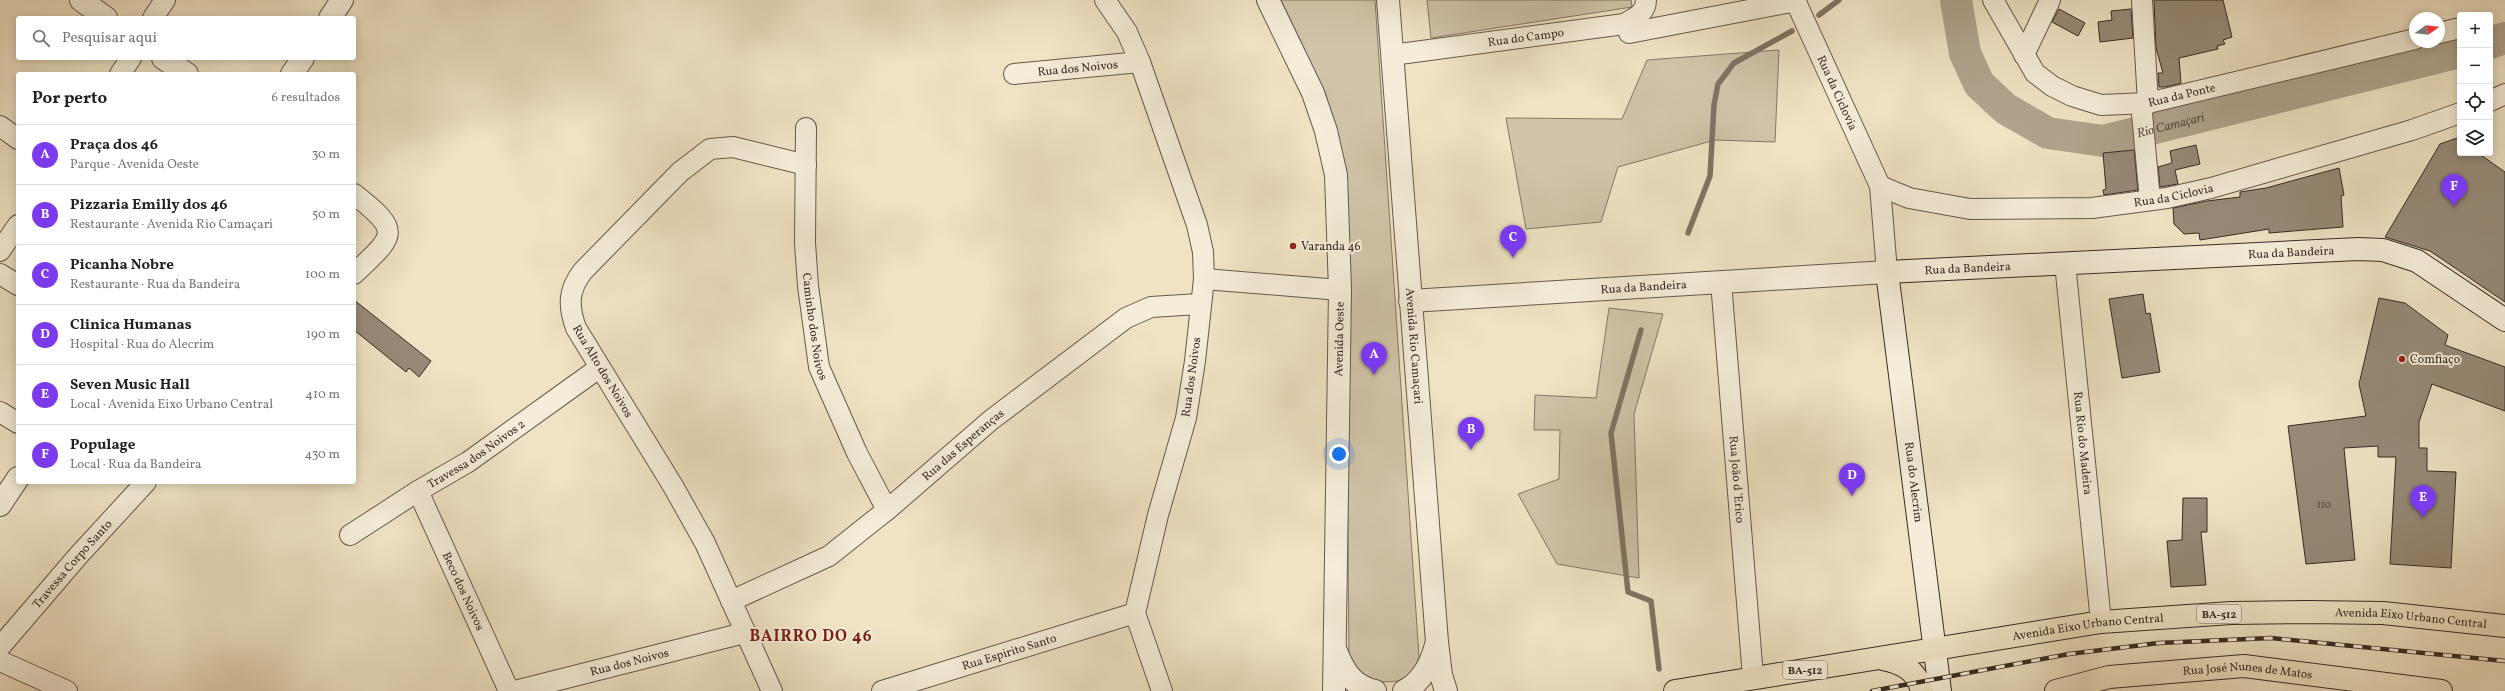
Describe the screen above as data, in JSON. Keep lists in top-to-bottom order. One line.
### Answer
{"streets":{"main road":["BA-512","Avenida Eixo Urbano Central","Rua José Nunes de Matos"],"street":["Rua do Campo","Rua dos Noivos","Rua da Ciclovia","Rua da Ponte","Rua da Bandeira","Caminho dos Noivos","Avenida Oeste","Avenida Rio Camaçari","Rua Alto dos Noivos","Rua Rio do Madeira","Rua das Esperanças","Travessa dos Noivos 2","Rua João d 'Erico","Rua do Alecrim","Travessa Corpo Santo","Beco dos Noivos","Rua Espirito Santo"]},"crossings":[["Rua do Campo","Avenida Rio Camaçari"],["Rua dos Noivos","Rua Alto dos Noivos"],["Rua dos Noivos","Rua das Esperanças"],["Rua dos Noivos","Rua Espirito Santo"],["Rua da Ciclovia","Rua da Bandeira"],["Rua da Ciclovia","Rua do Alecrim"],["Rua da Bandeira","Avenida Rio Camaçari"],["Rua da Bandeira","Rua Rio do Madeira"],["Rua da Bandeira","Rua João d 'Erico"],["Rua da Bandeira","Rua do Alecrim"],["Caminho dos Noivos","Rua Alto dos Noivos"],["Caminho dos Noivos","Rua das Esperanças"],["Rua Alto dos Noivos","Rua das Esperanças"],["Rua Alto dos Noivos","Travessa dos Noivos 2"],["Rua Rio do Madeira","Avenida Eixo Urbano Central"],["Travessa dos Noivos 2","Beco dos Noivos"],["Rua João d 'Erico","Avenida Eixo Urbano Central"],["Rua do Alecrim","Avenida Eixo Urbano Central"]],"districts":["BAIRRO DO 46"],"water":["Rio Camaçari"],"places":["Varanda 46","Comfiaço"],"house_numbers":["110"],"north":"right","page":{"map_buttons":["+","−"],"search":"Pesquisar aqui","heading":["Por perto","6 resultados"],"list":[{"mark":"A","name":"Praça dos 46","note":"Parque · Avenida Oeste","value":"30 m"},{"mark":"B","name":"Pizzaria Emilly dos 46","note":"Restaurante · Avenida Rio Camaçari","value":"50 m"},{"mark":"C","name":"Picanha Nobre","note":"Restaurante · Rua da Bandeira","value":"100 m"},{"mark":"D","name":"Clinica Humanas","note":"Hospital · Rua do Alecrim","value":"190 m"},{"mark":"E","name":"Seven Music Hall","note":"Local · Avenida Eixo Urbano Central","value":"410 m"},{"mark":"F","name":"Populage","note":"Local · Rua da Bandeira","value":"430 m"}],"pins":["F","C","A","B","D","E"]}}
